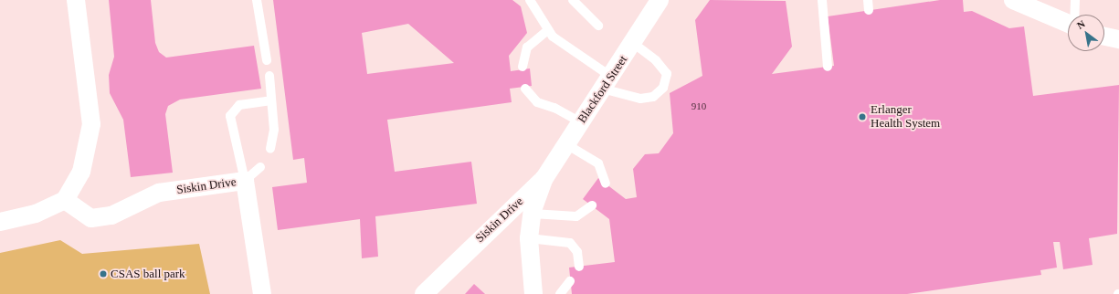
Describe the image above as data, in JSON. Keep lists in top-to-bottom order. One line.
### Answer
{"streets":{"street":["Blackford Street","Siskin Drive"]},"crossings":[["Blackford Street","Siskin Drive"]],"places":["Erlanger Health System","CSAS ball park"],"house_numbers":["910"],"north":"top left"}
